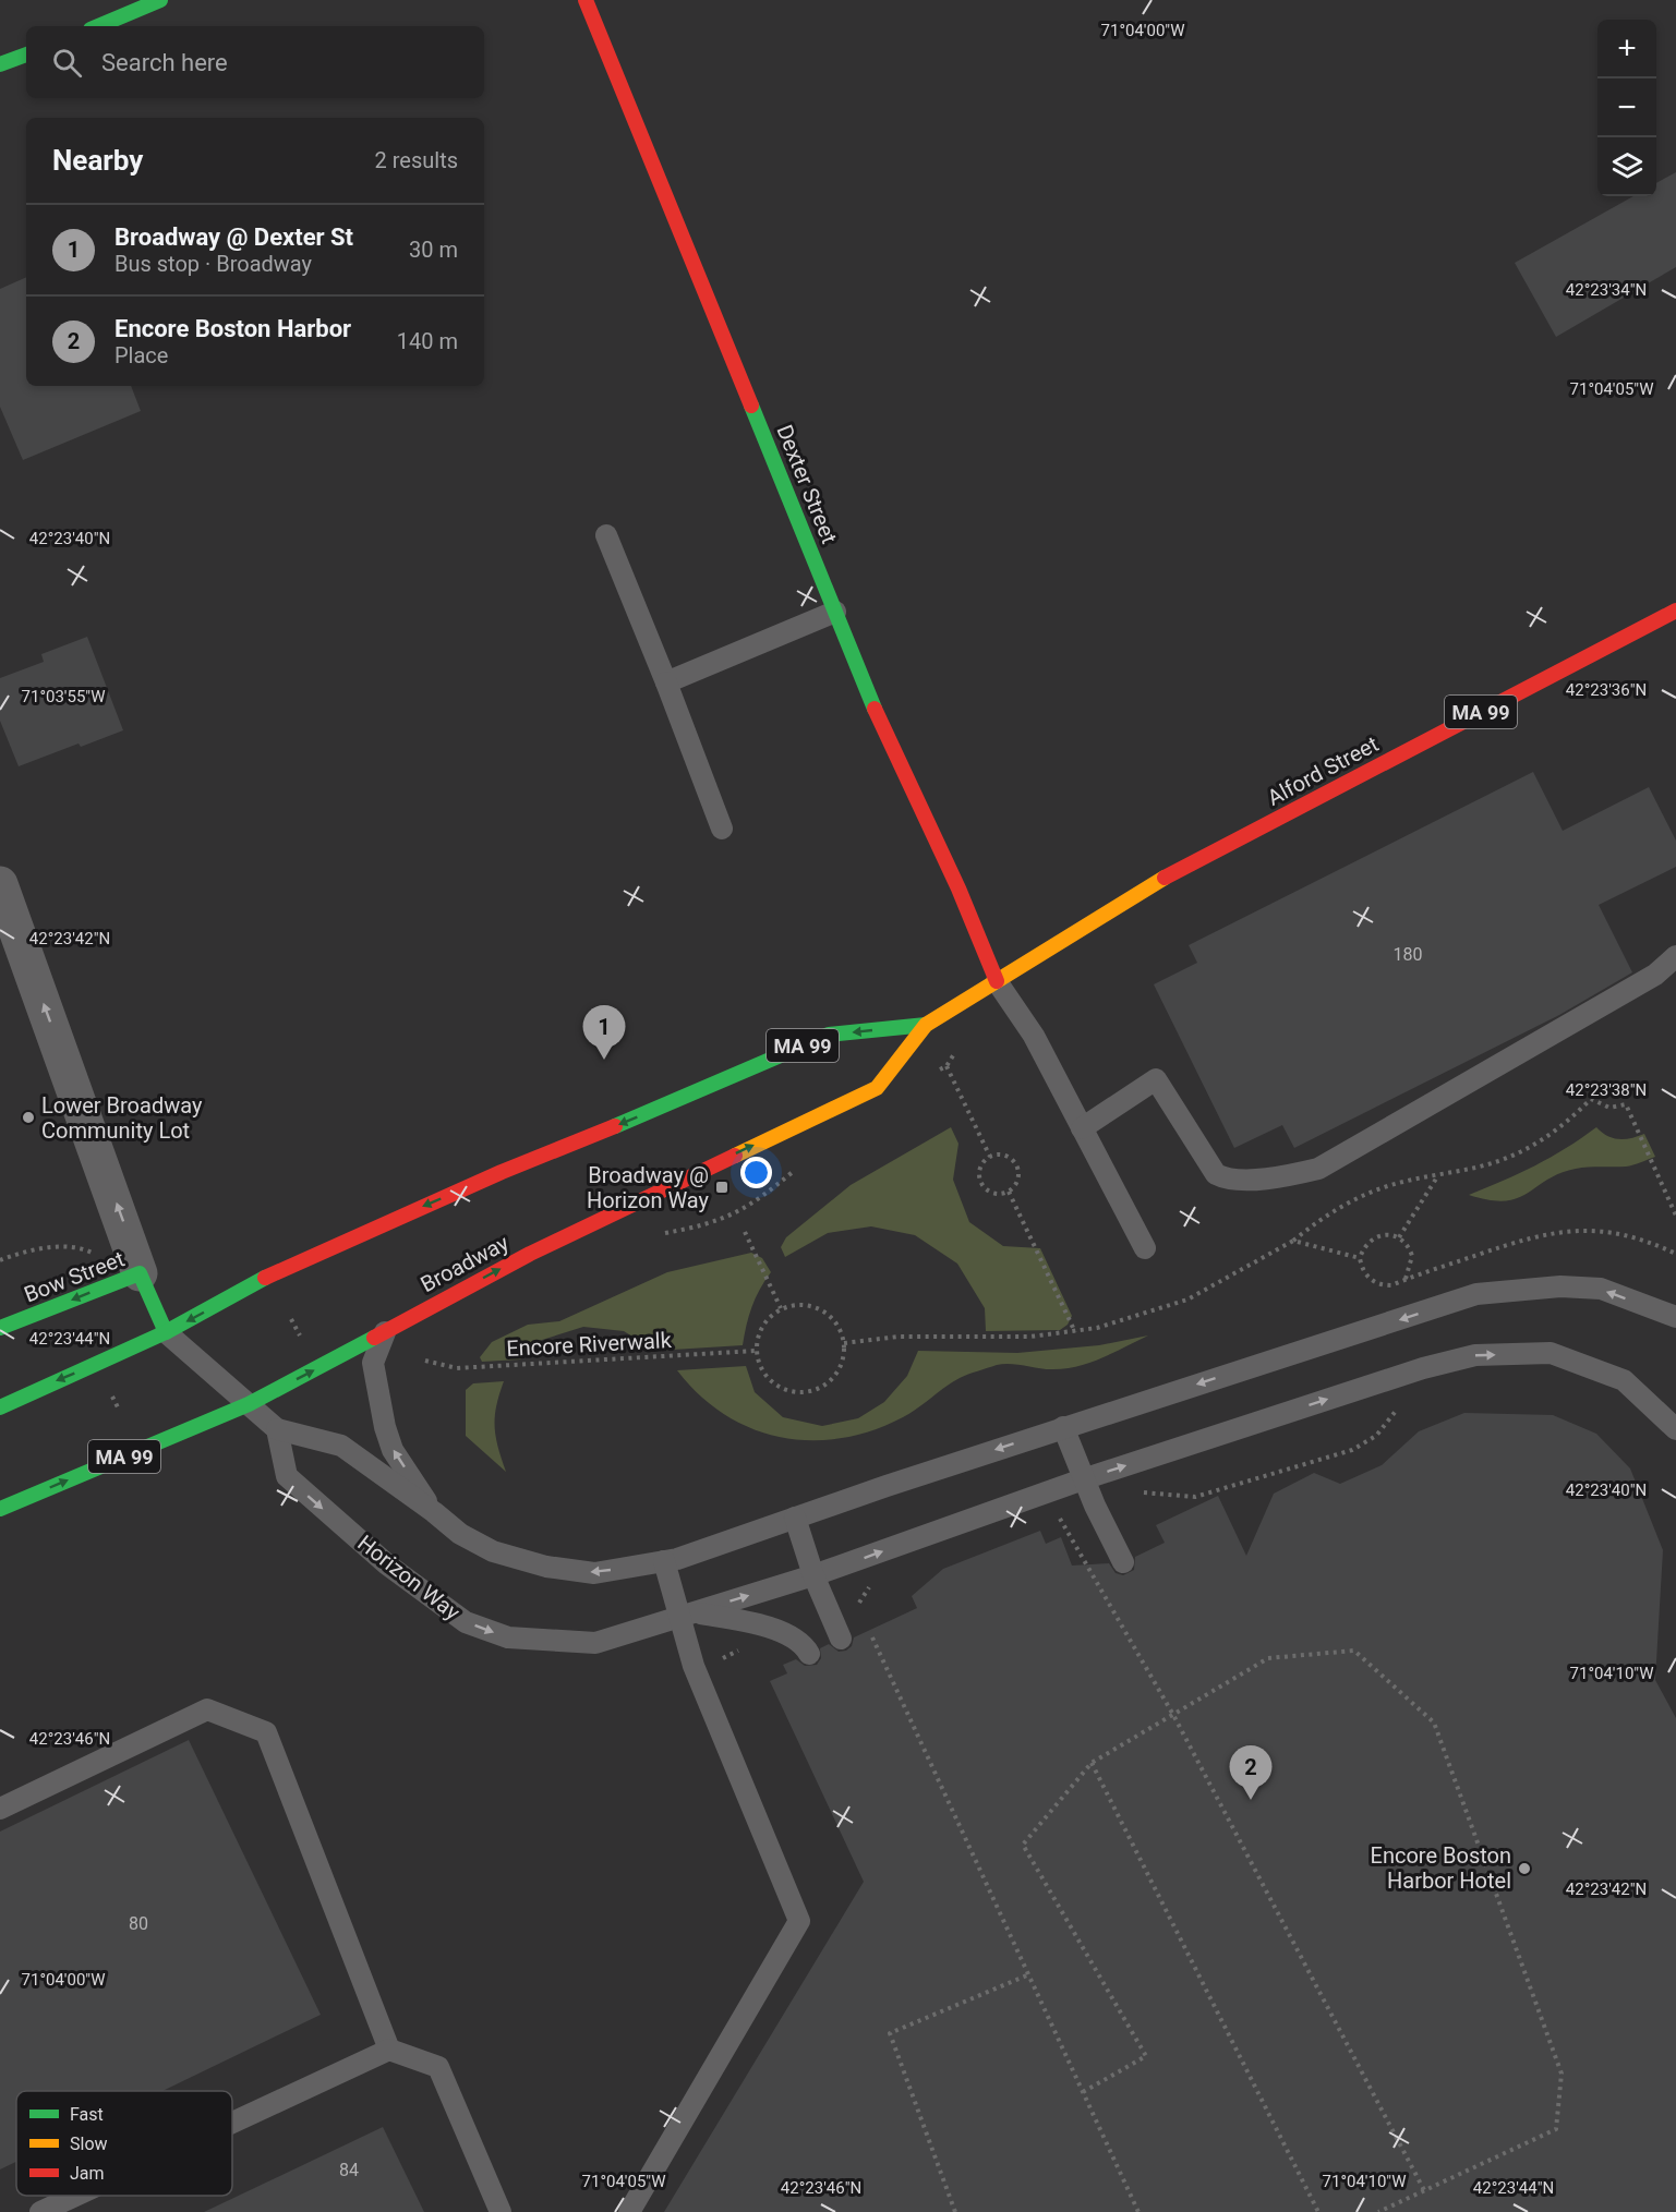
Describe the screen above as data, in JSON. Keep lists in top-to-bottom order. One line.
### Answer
{"streets":{"main road":["Dexter Street","MA 99","Alford Street","Broadway","Bow Street"],"lane":["Horizon Way"],"path":["Encore Riverwalk"]},"crossings":[["Dexter Street","Alford Street"],["Dexter Street","Broadway"],["Alford Street","Broadway"],["Broadway","Bow Street"]],"one_way":["Bow Street"],"places":{"other":["Lower Broadway Community Lot","Encore Boston Harbor Hotel"],"transit":["Broadway @ Horizon Way"]},"house_numbers":["180","80","84"],"legend":["Fast","Slow","Jam"],"page":{"map_buttons":["+","−"],"search":"Search here","heading":["Nearby","2 results"],"list":[{"mark":"1","name":"Broadway @ Dexter St","note":"Bus stop · Broadway","value":"30 m"},{"mark":"2","name":"Encore Boston Harbor","note":"Place","value":"140 m"}],"pins":["1","2"]},"coordinates":["71°04'00\"W","42°23'34\"N","71°04'05\"W","42°23'40\"N","42°23'36\"N","71°03'55\"W","42°23'42\"N","42°23'38\"N","42°23'44\"N","71°04'10\"W","42°23'46\"N"]}
